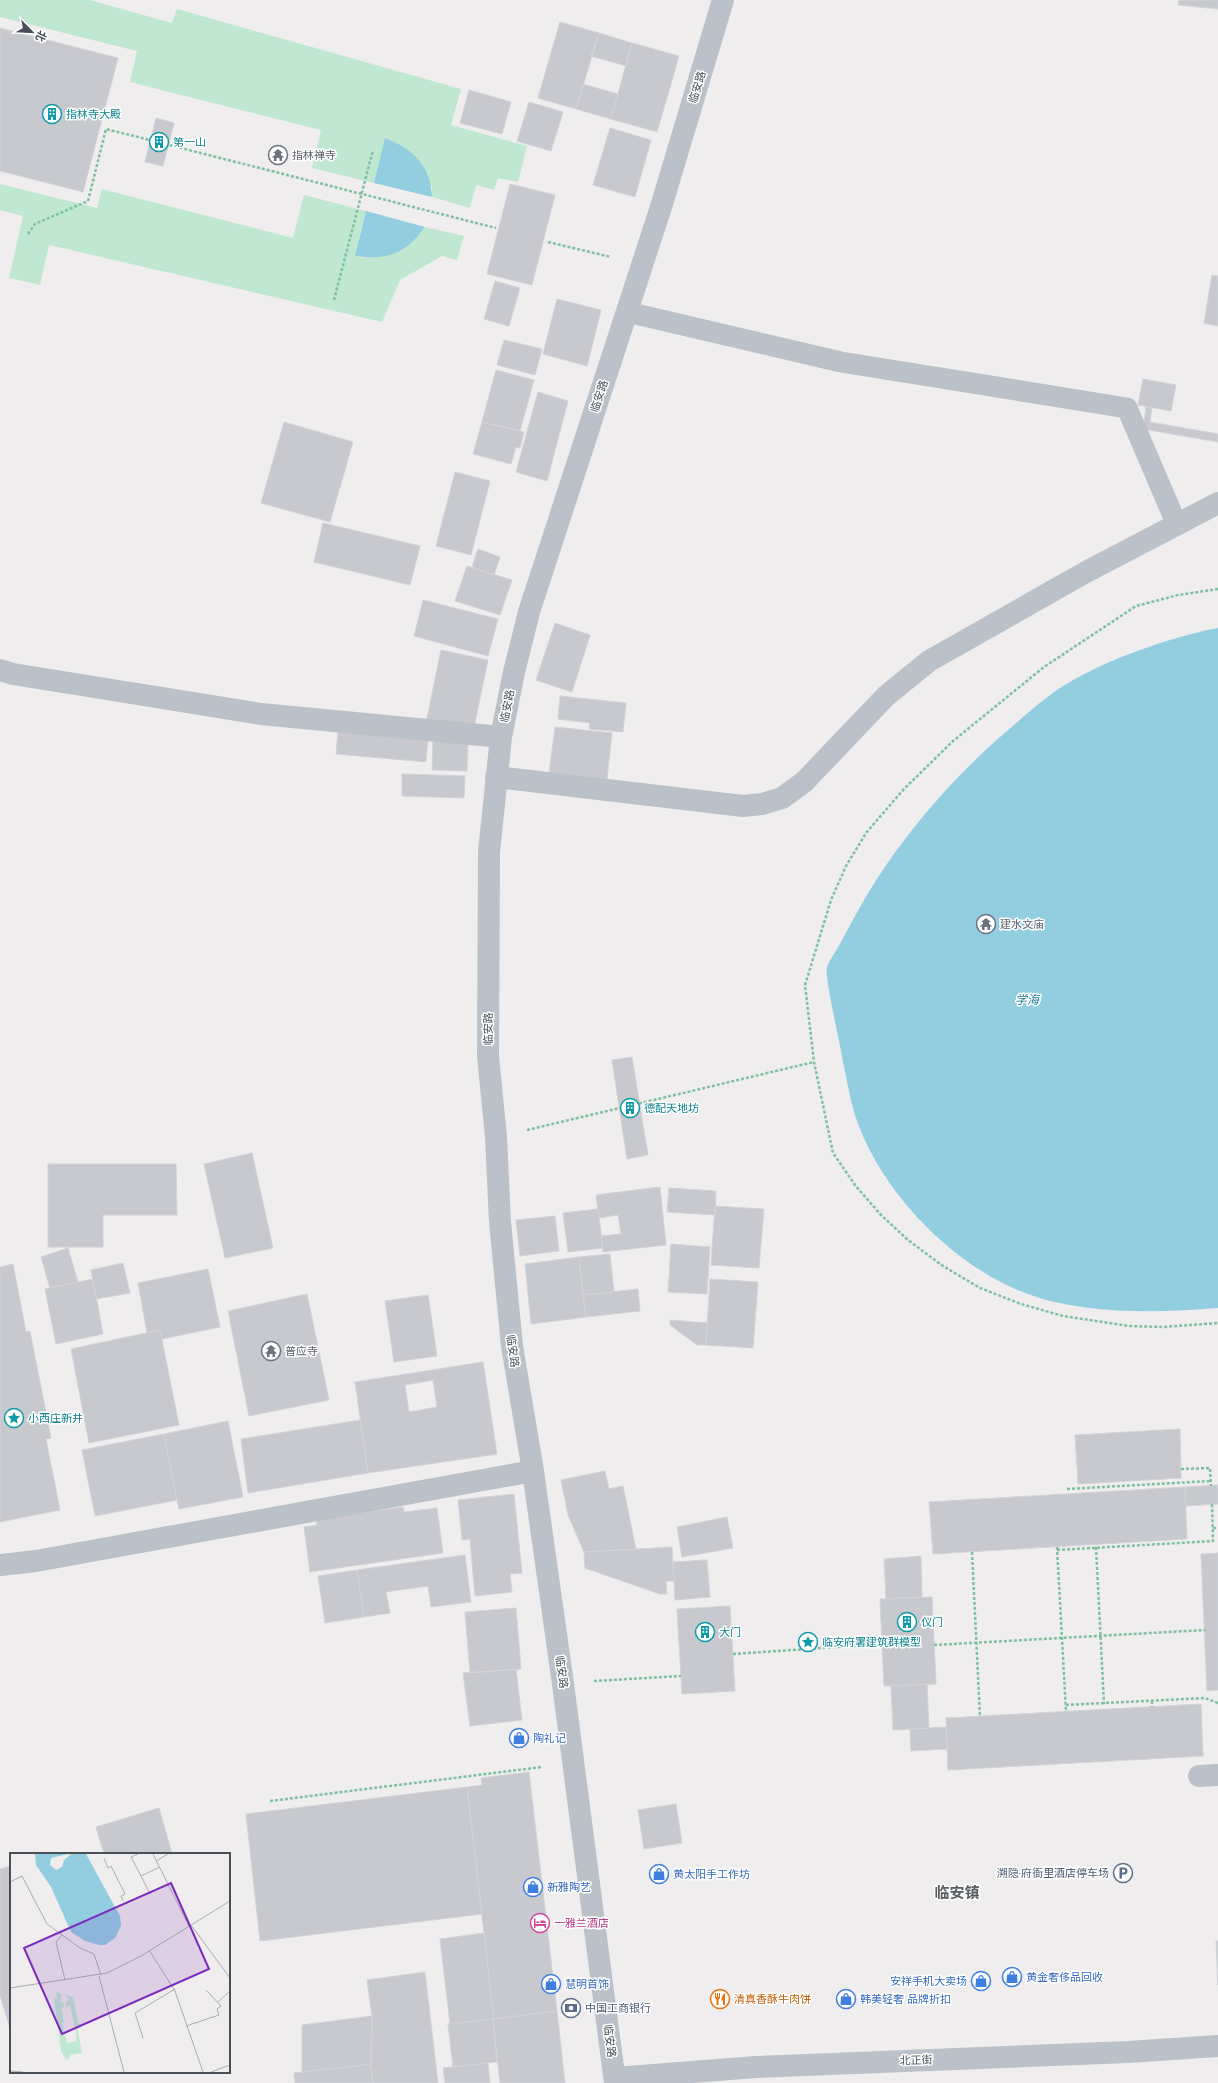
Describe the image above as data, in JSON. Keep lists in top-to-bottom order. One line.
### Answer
{"streets":{"street":["临安路","北正街"]},"crossings":[["临安路","北正街"]],"districts":["临安镇"],"water":["学海"],"places":{"building":["指林寺大殿","第一山","德配天地坊","仪门","大门"],"temple":["指林禅寺","建水文庙","普应寺"],"place":["小西庄新井","临安府署建筑群模型"],"shop":["陶礼记","黄太阳手工作坊","新雅陶艺","黄金奢侈品回收","安祥手机大卖场","慧明首饰","韩美轻奢 品牌折扣"],"parking":["溯隐·府衙里酒店停车场"],"hotel":["一雅兰酒店"],"restaurant":["清真香酥牛肉饼"],"bank":["中国工商银行"]},"north":"bottom right"}
